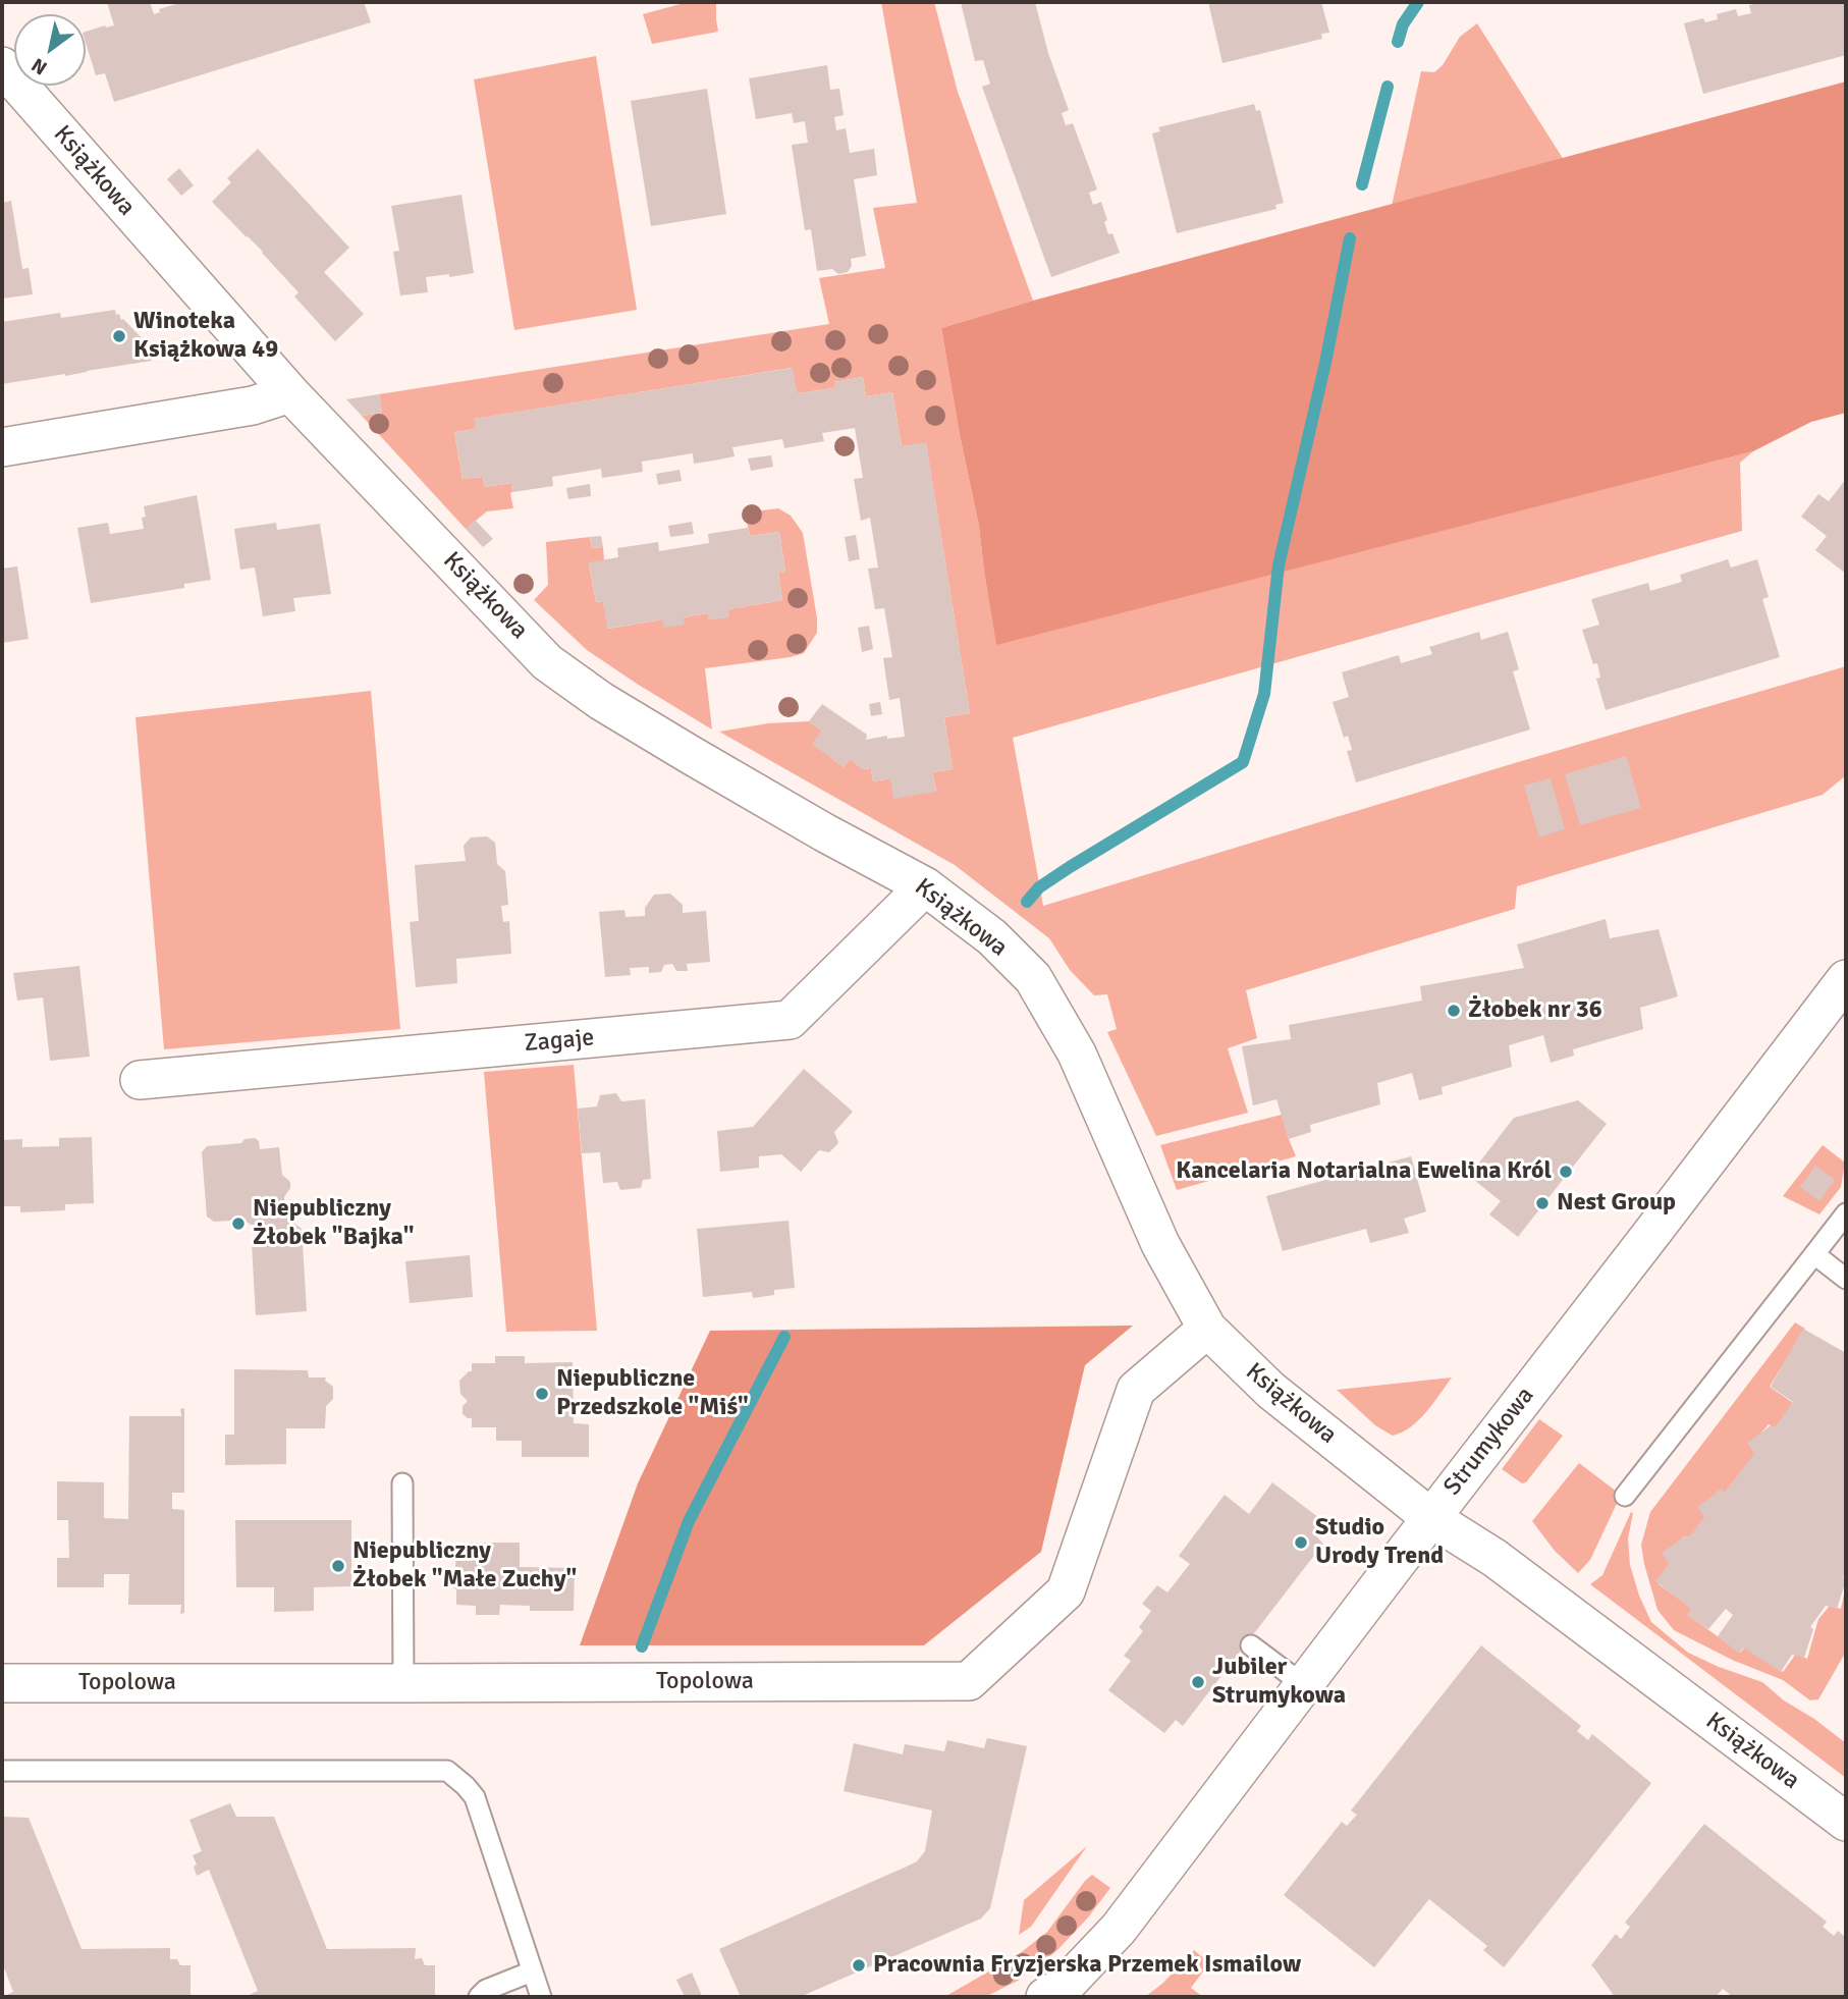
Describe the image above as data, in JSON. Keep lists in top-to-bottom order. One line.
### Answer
{"streets":{"street":["Książkowa","Zagaje","Strumykowa","Topolowa"]},"crossings":[["Książkowa","Zagaje"],["Książkowa","Strumykowa"],["Książkowa","Topolowa"]],"places":["Winoteka Książkowa 49","Żłobek nr 36","Kancelaria Notarialna Ewelina Król","Nest Group","Niepubliczny Żłobek \"Bajka\"","Niepubliczne Przedszkole \"Miś\"","Studio Urody Trend","Niepubliczny Żłobek \"Małe Zuchy\"","Jubiler Strumykowa","Pracownia Fryzjerska Przemek Ismailow"],"north":"bottom left"}
